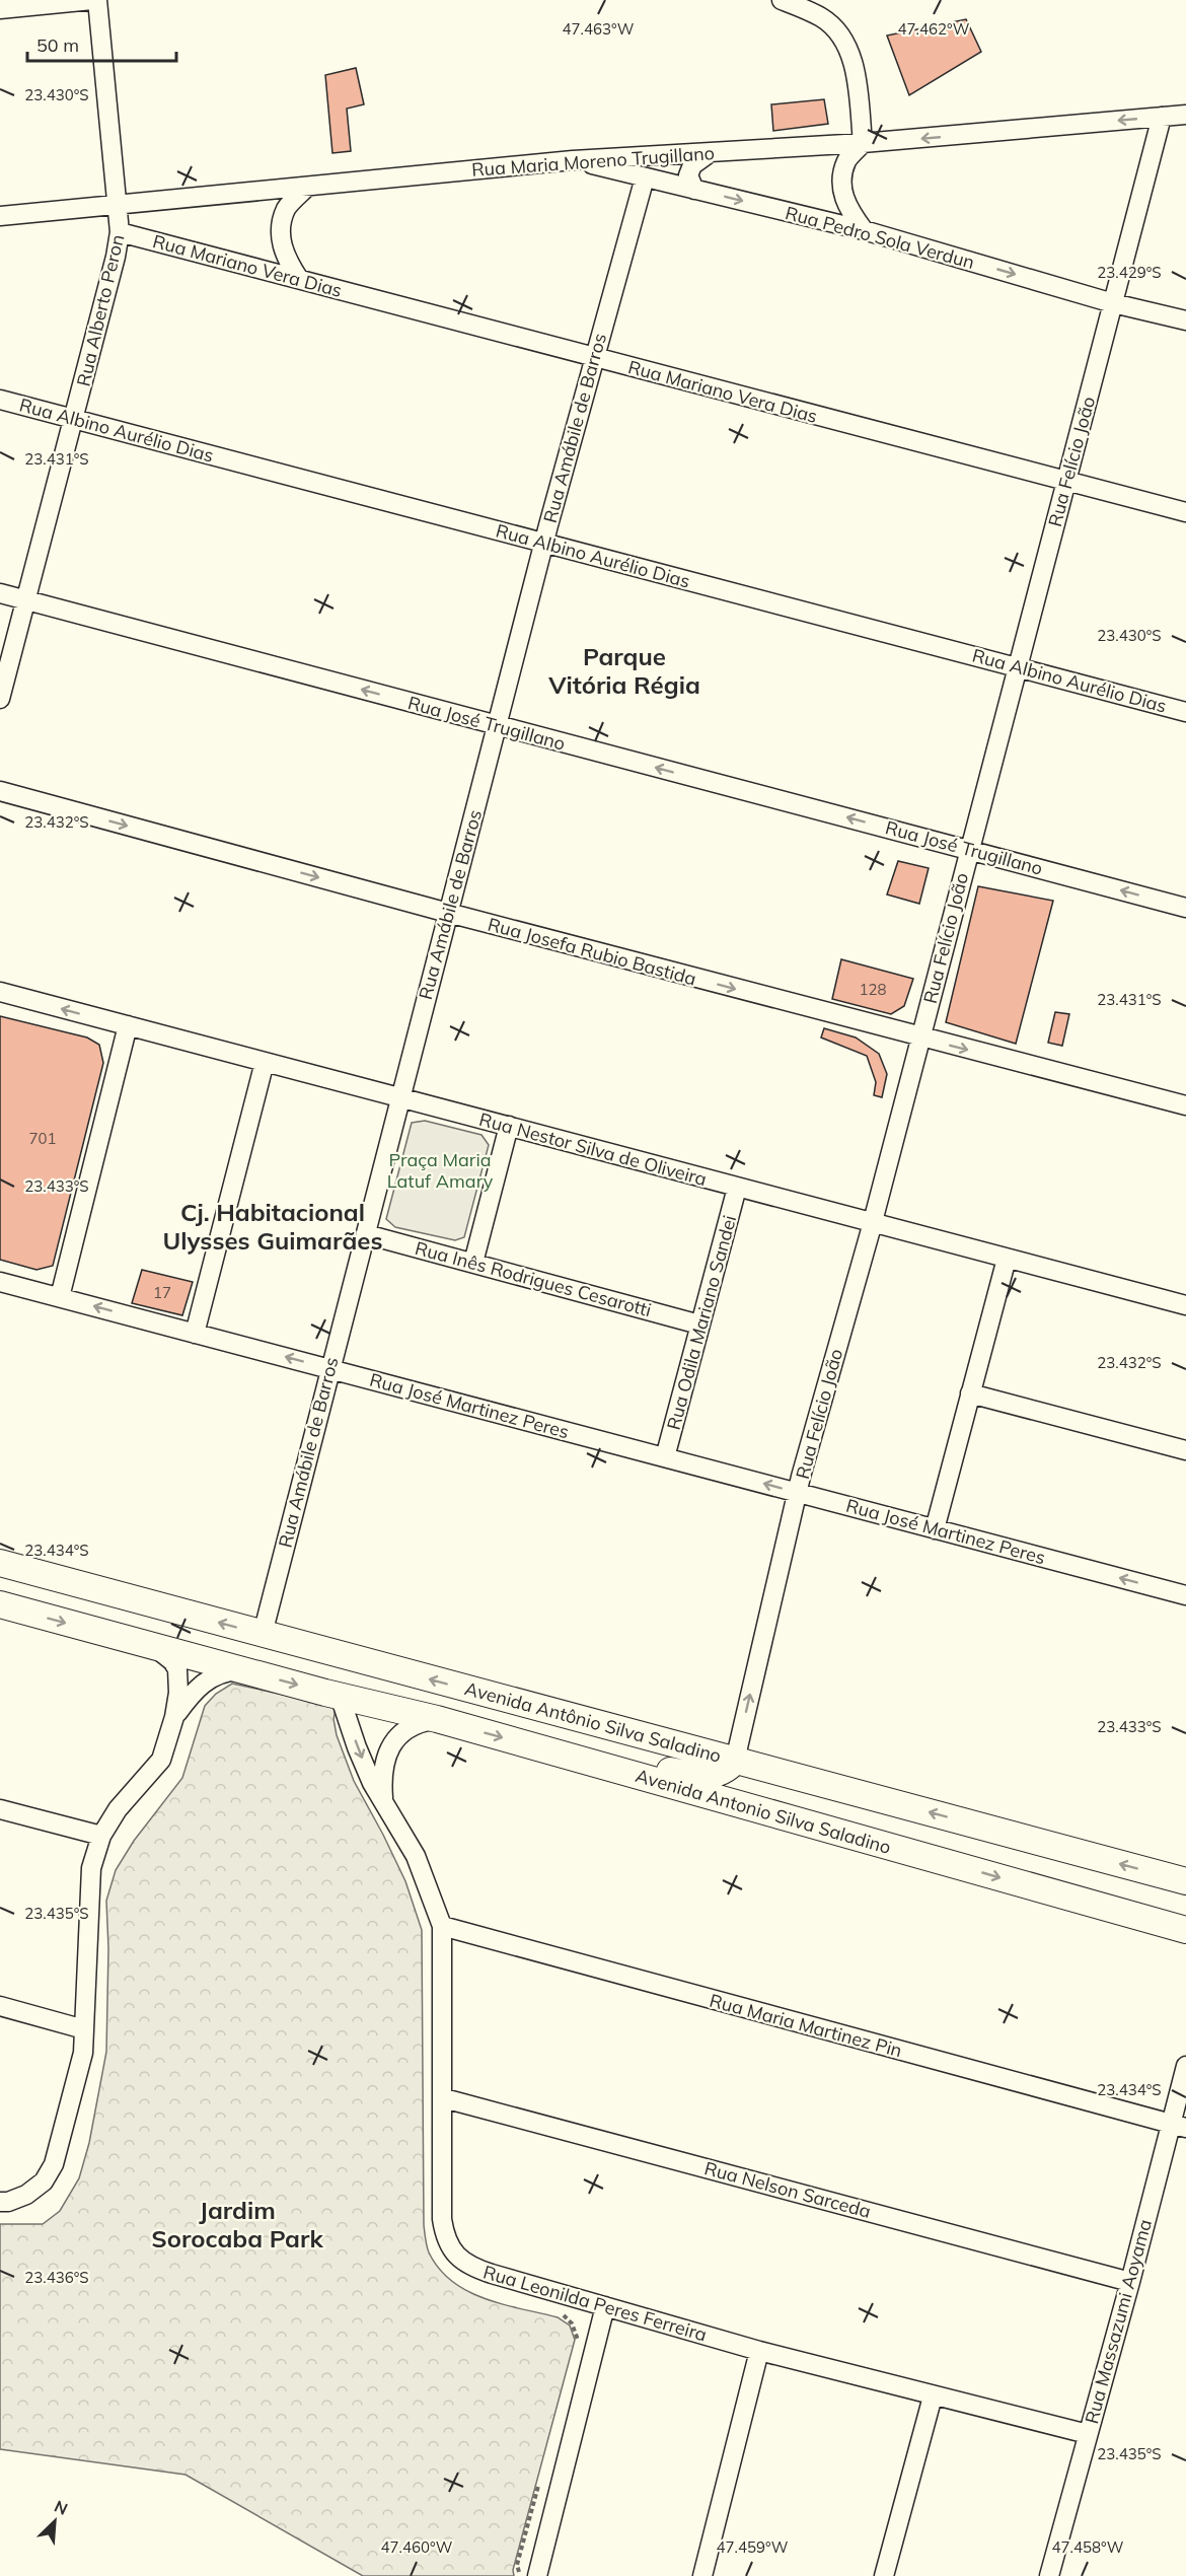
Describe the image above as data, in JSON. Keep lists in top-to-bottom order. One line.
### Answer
{"streets":{"main road":["Avenida Antônio Silva Saladino","Avenida Antonio Silva Saladino"],"street":["Rua Maria Moreno Trugillano","Rua Pedro Sola Verdun","Rua Mariano Vera Dias","Rua Alberto Peron","Rua Amábile de Barros","Rua Albino Aurélio Dias","Rua Felício João","Rua José Trugillano","Rua Josefa Rubio Bastida","Rua Nestor Silva de Oliveira","Rua Inês Rodrigues Cesarotti","Rua Odila Mariano Sandei","Rua José Martinez Peres","Rua Maria Martinez Pin","Rua Nelson Sarceda","Rua Leonilda Peres Ferreira","Rua Massazumi Aoyama"]},"crossings":[["Rua Maria Moreno Trugillano","Rua Pedro Sola Verdun"],["Rua Maria Moreno Trugillano","Rua Alberto Peron"],["Rua Maria Moreno Trugillano","Rua Felício João"],["Rua Pedro Sola Verdun","Rua Amábile de Barros"],["Rua Pedro Sola Verdun","Rua Felício João"],["Rua Mariano Vera Dias","Rua Alberto Peron"],["Rua Mariano Vera Dias","Rua Amábile de Barros"],["Rua Mariano Vera Dias","Rua Felício João"],["Rua Alberto Peron","Rua Albino Aurélio Dias"],["Rua Alberto Peron","Rua José Trugillano"],["Rua Amábile de Barros","Rua Albino Aurélio Dias"],["Rua Amábile de Barros","Rua José Trugillano"],["Rua Amábile de Barros","Rua Josefa Rubio Bastida"],["Rua Amábile de Barros","Rua Nestor Silva de Oliveira"],["Rua Amábile de Barros","Rua Inês Rodrigues Cesarotti"],["Rua Amábile de Barros","Rua José Martinez Peres"],["Rua Amábile de Barros","Avenida Antônio Silva Saladino"],["Rua Albino Aurélio Dias","Rua Felício João"],["Rua Felício João","Rua José Trugillano"],["Rua Felício João","Rua Josefa Rubio Bastida"],["Rua Felício João","Rua Nestor Silva de Oliveira"],["Rua Felício João","Rua José Martinez Peres"],["Rua Felício João","Avenida Antônio Silva Saladino"],["Rua Nestor Silva de Oliveira","Rua Odila Mariano Sandei"],["Rua Inês Rodrigues Cesarotti","Rua Odila Mariano Sandei"],["Rua Odila Mariano Sandei","Rua José Martinez Peres"],["Avenida Antonio Silva Saladino","Rua Leonilda Peres Ferreira"],["Rua Maria Martinez Pin","Rua Leonilda Peres Ferreira"],["Rua Maria Martinez Pin","Rua Massazumi Aoyama"],["Rua Nelson Sarceda","Rua Leonilda Peres Ferreira"],["Rua Nelson Sarceda","Rua Massazumi Aoyama"],["Rua Leonilda Peres Ferreira","Rua Massazumi Aoyama"]],"one_way":["Rua Pedro Sola Verdun","Rua José Trugillano","Rua Josefa Rubio Bastida","Avenida Antonio Silva Saladino"],"districts":["Parque Vitória Régia","Cj. Habitacional Ulysses Guimarães","Jardim Sorocaba Park"],"parks":["Praça Maria Latuf Amary"],"house_numbers":["128","701","17"],"scale_bar":"50 m","north":"top right","coordinates":["47.463°W","47.462°W","23.430°S","23.429°S","23.431°S","23.432°S","23.433°S","23.434°S","23.435°S","23.436°S","47.460°W","47.459°W","47.458°W"]}
